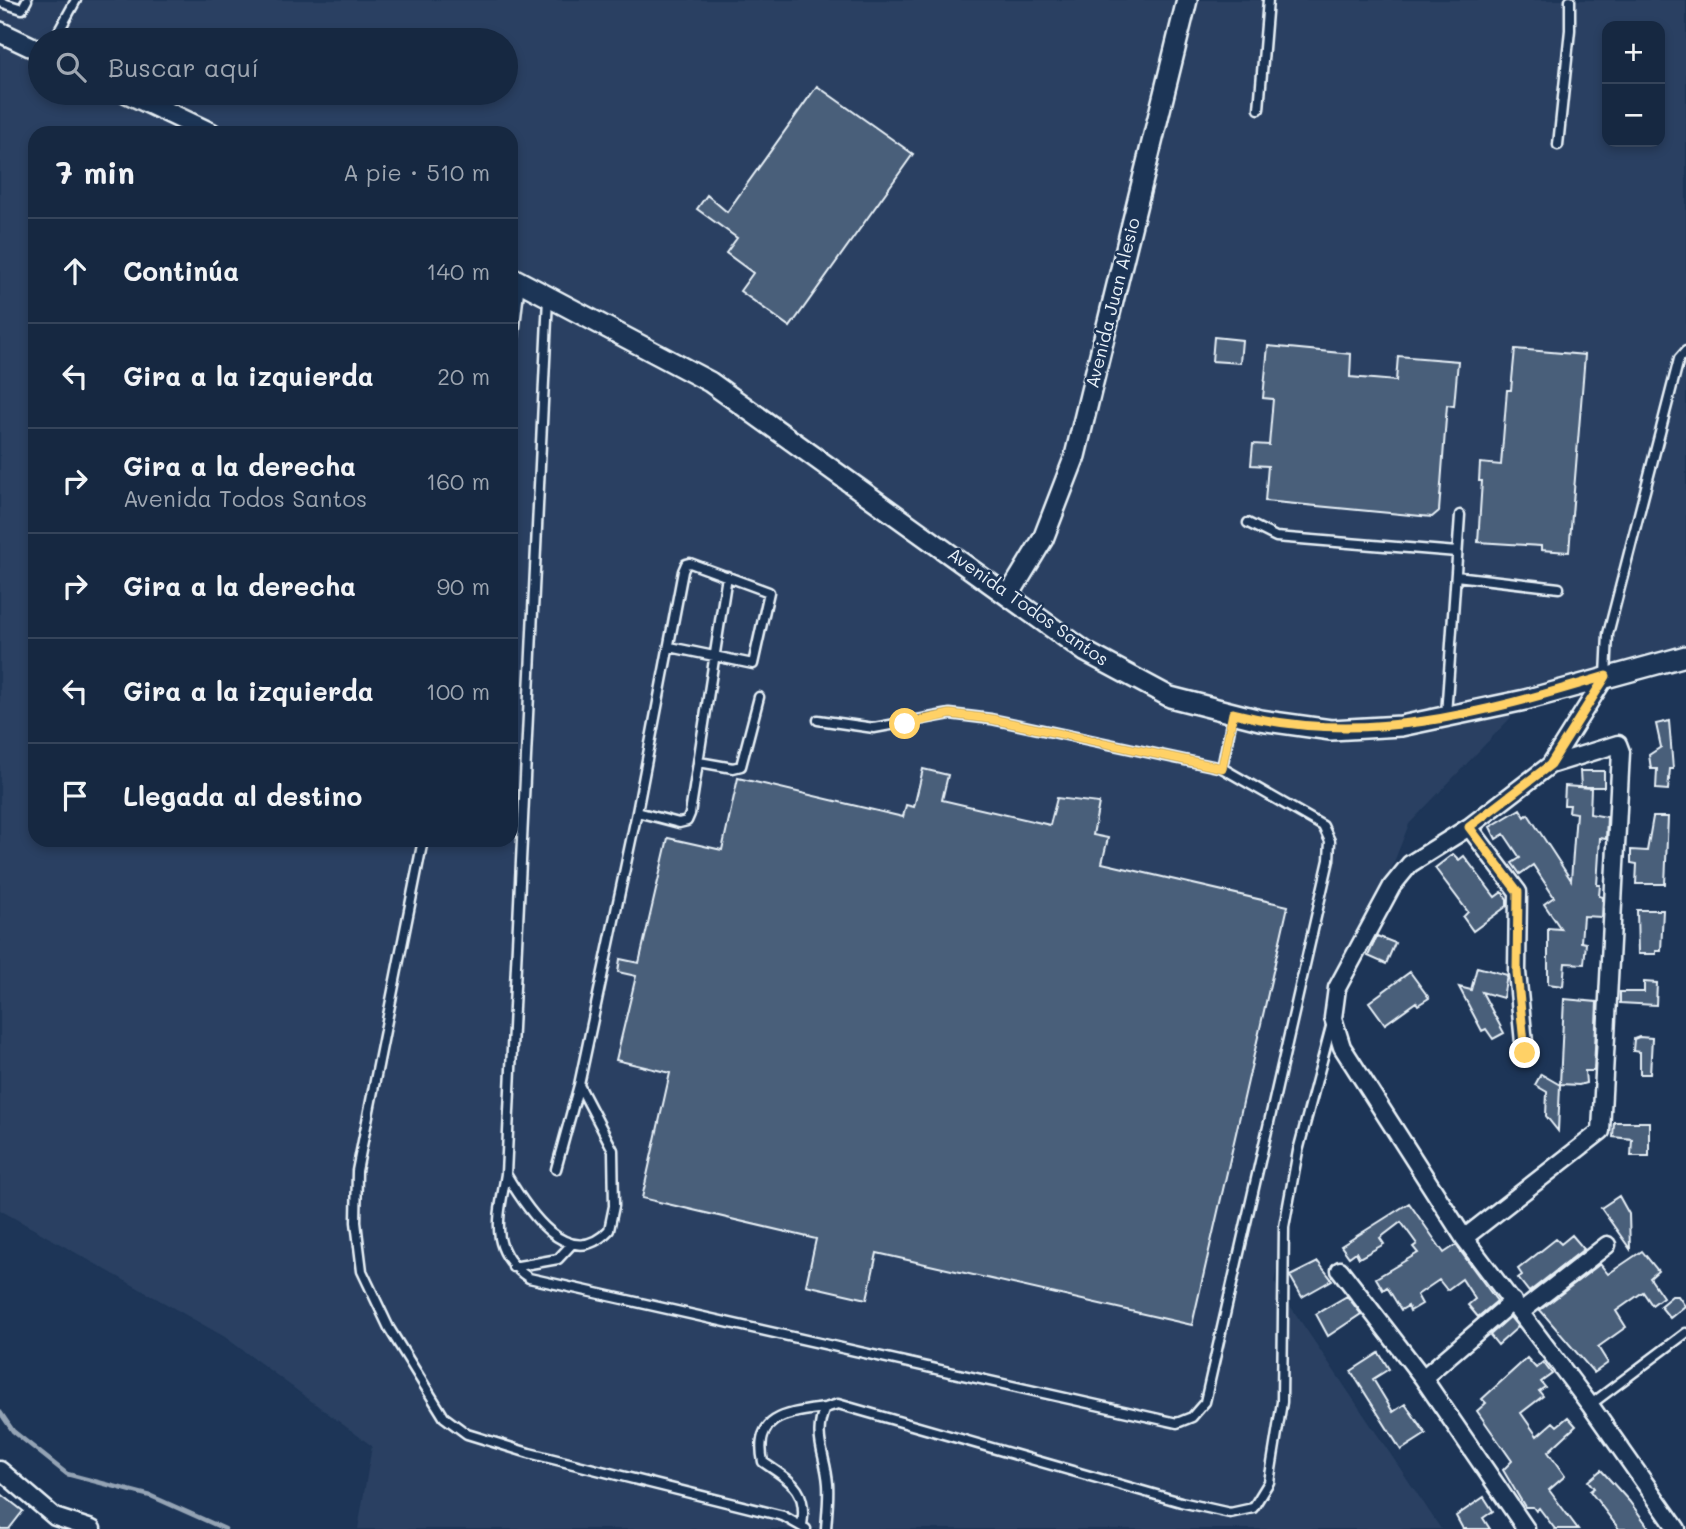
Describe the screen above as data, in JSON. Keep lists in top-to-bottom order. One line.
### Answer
{"streets":{"street":["Avenida Juan Alesio","Avenida Todos Santos"]},"crossings":[["Avenida Juan Alesio","Avenida Todos Santos"]],"page":{"map_buttons":["+","−"],"search":"Buscar aquí","heading":["7 min","A pie · 510 m"],"list":[["Continúa","140 m"],["Gira a la izquierda","20 m"],["Gira a la derecha","Avenida Todos Santos","160 m"],["Gira a la derecha","90 m"],["Gira a la izquierda","100 m"],"Llegada al destino"]}}
